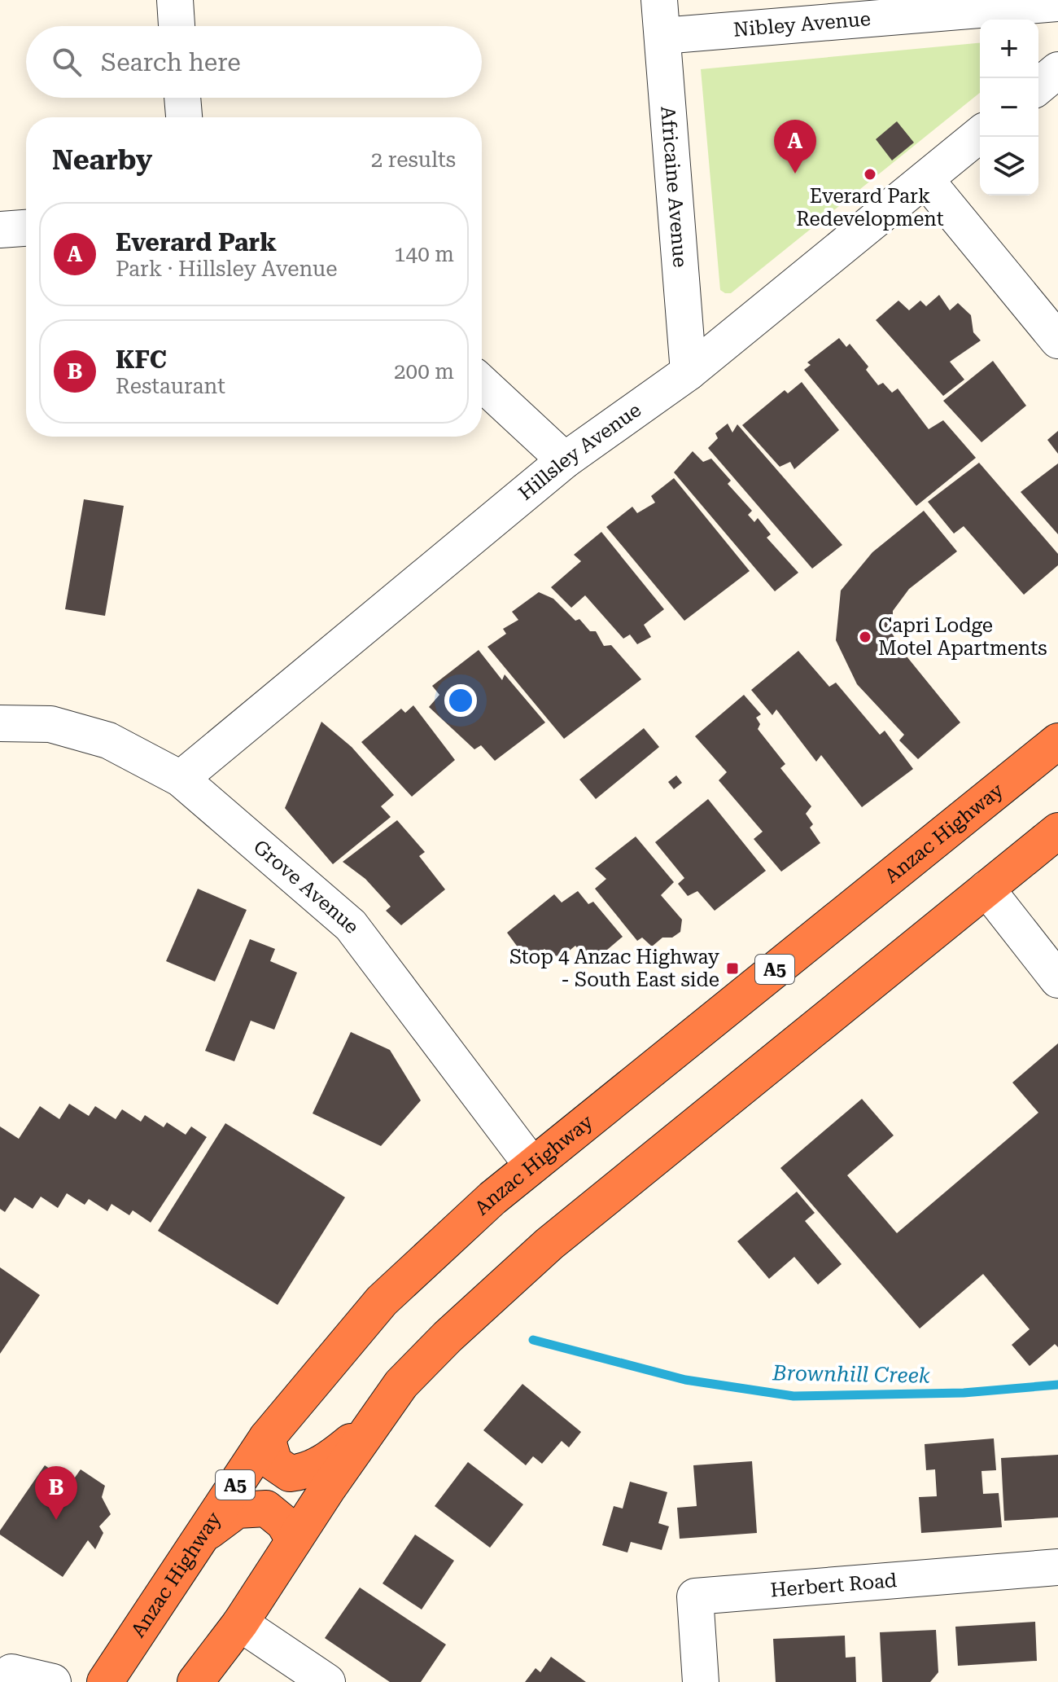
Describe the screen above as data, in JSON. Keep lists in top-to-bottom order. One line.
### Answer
{"streets":{"highway":["Anzac Highway","A5"],"street":["Nibley Avenue","Africaine Avenue","Hillsley Avenue","Grove Avenue","Herbert Road"]},"crossings":[["Nibley Avenue","Africaine Avenue"],["Africaine Avenue","Hillsley Avenue"],["Hillsley Avenue","Grove Avenue"],["Anzac Highway","Grove Avenue"]],"water":["Brownhill Creek"],"places":{"other":["Everard Park Redevelopment","Capri Lodge Motel Apartments"],"transit":["Stop 4 Anzac Highway - South East side"]},"page":{"map_buttons":["+","−"],"search":"Search here","heading":["Nearby","2 results"],"pins":["A","B"],"list":[{"mark":"A","name":"Everard Park","note":"Park · Hillsley Avenue","value":"140 m"},{"mark":"B","name":"KFC","note":"Restaurant","value":"200 m"}]}}
